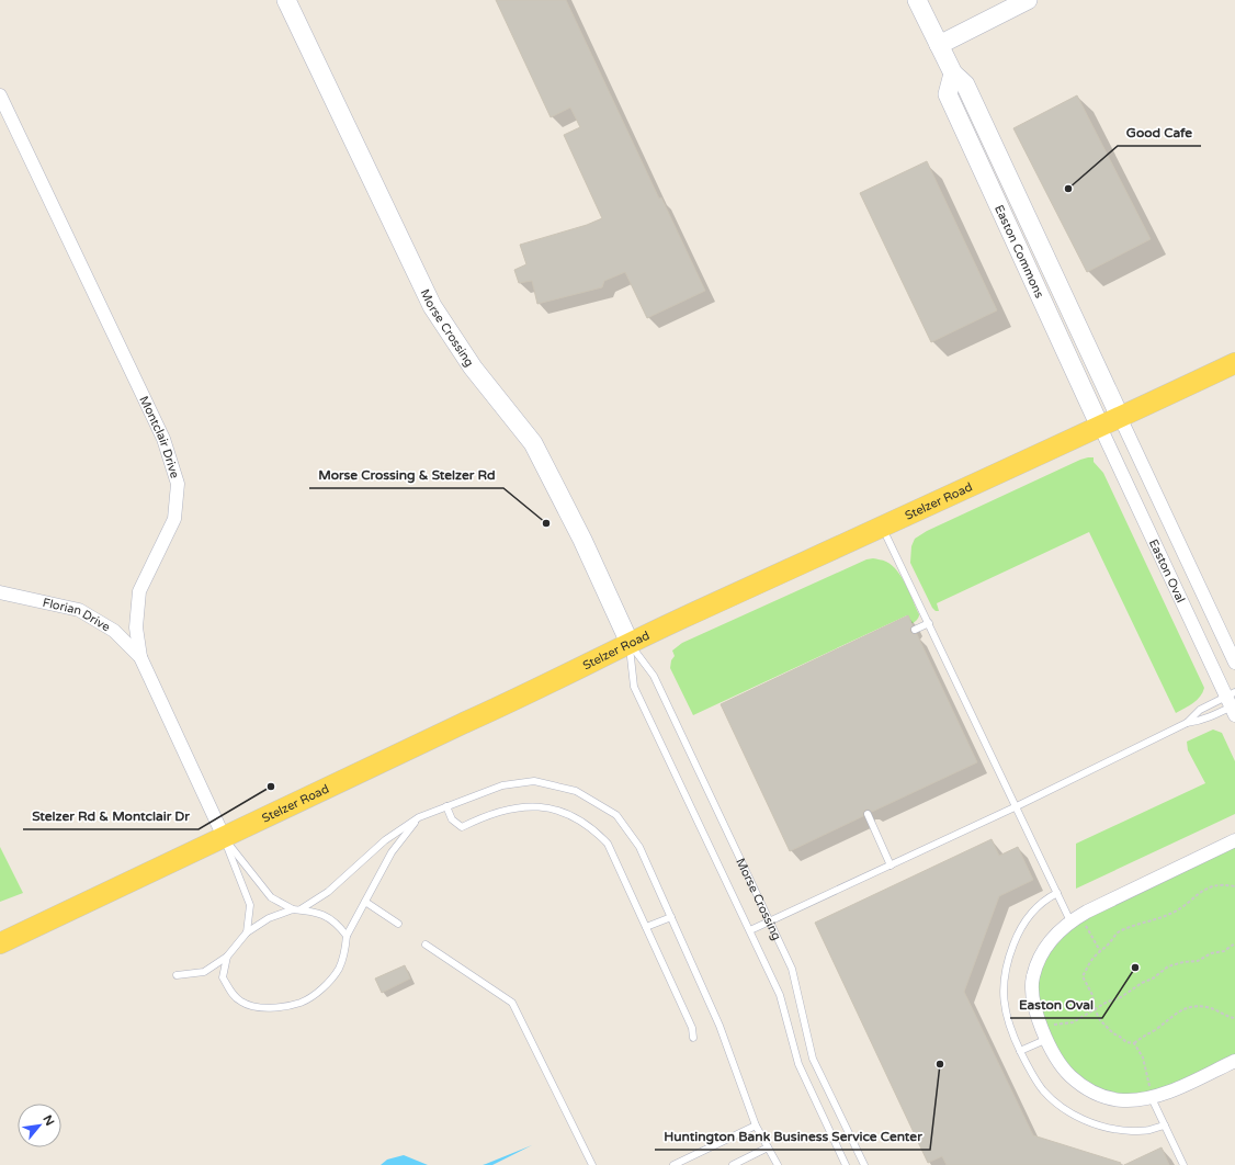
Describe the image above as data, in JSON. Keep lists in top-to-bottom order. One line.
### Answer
{"streets":{"main road":["Stelzer Road"],"street":["Easton Commons","Morse Crossing","Montclair Drive","Easton Oval","Florian Drive"]},"crossings":[["Easton Commons","Stelzer Road"],["Easton Commons","Easton Oval"],["Morse Crossing","Stelzer Road"],["Montclair Drive","Stelzer Road"],["Montclair Drive","Florian Drive"],["Stelzer Road","Easton Oval"]],"places":["Good Cafe","Morse Crossing & Stelzer Rd","Stelzer Rd & Montclair Dr","Easton Oval","Huntington Bank Business Service Center"],"north":"top right"}
